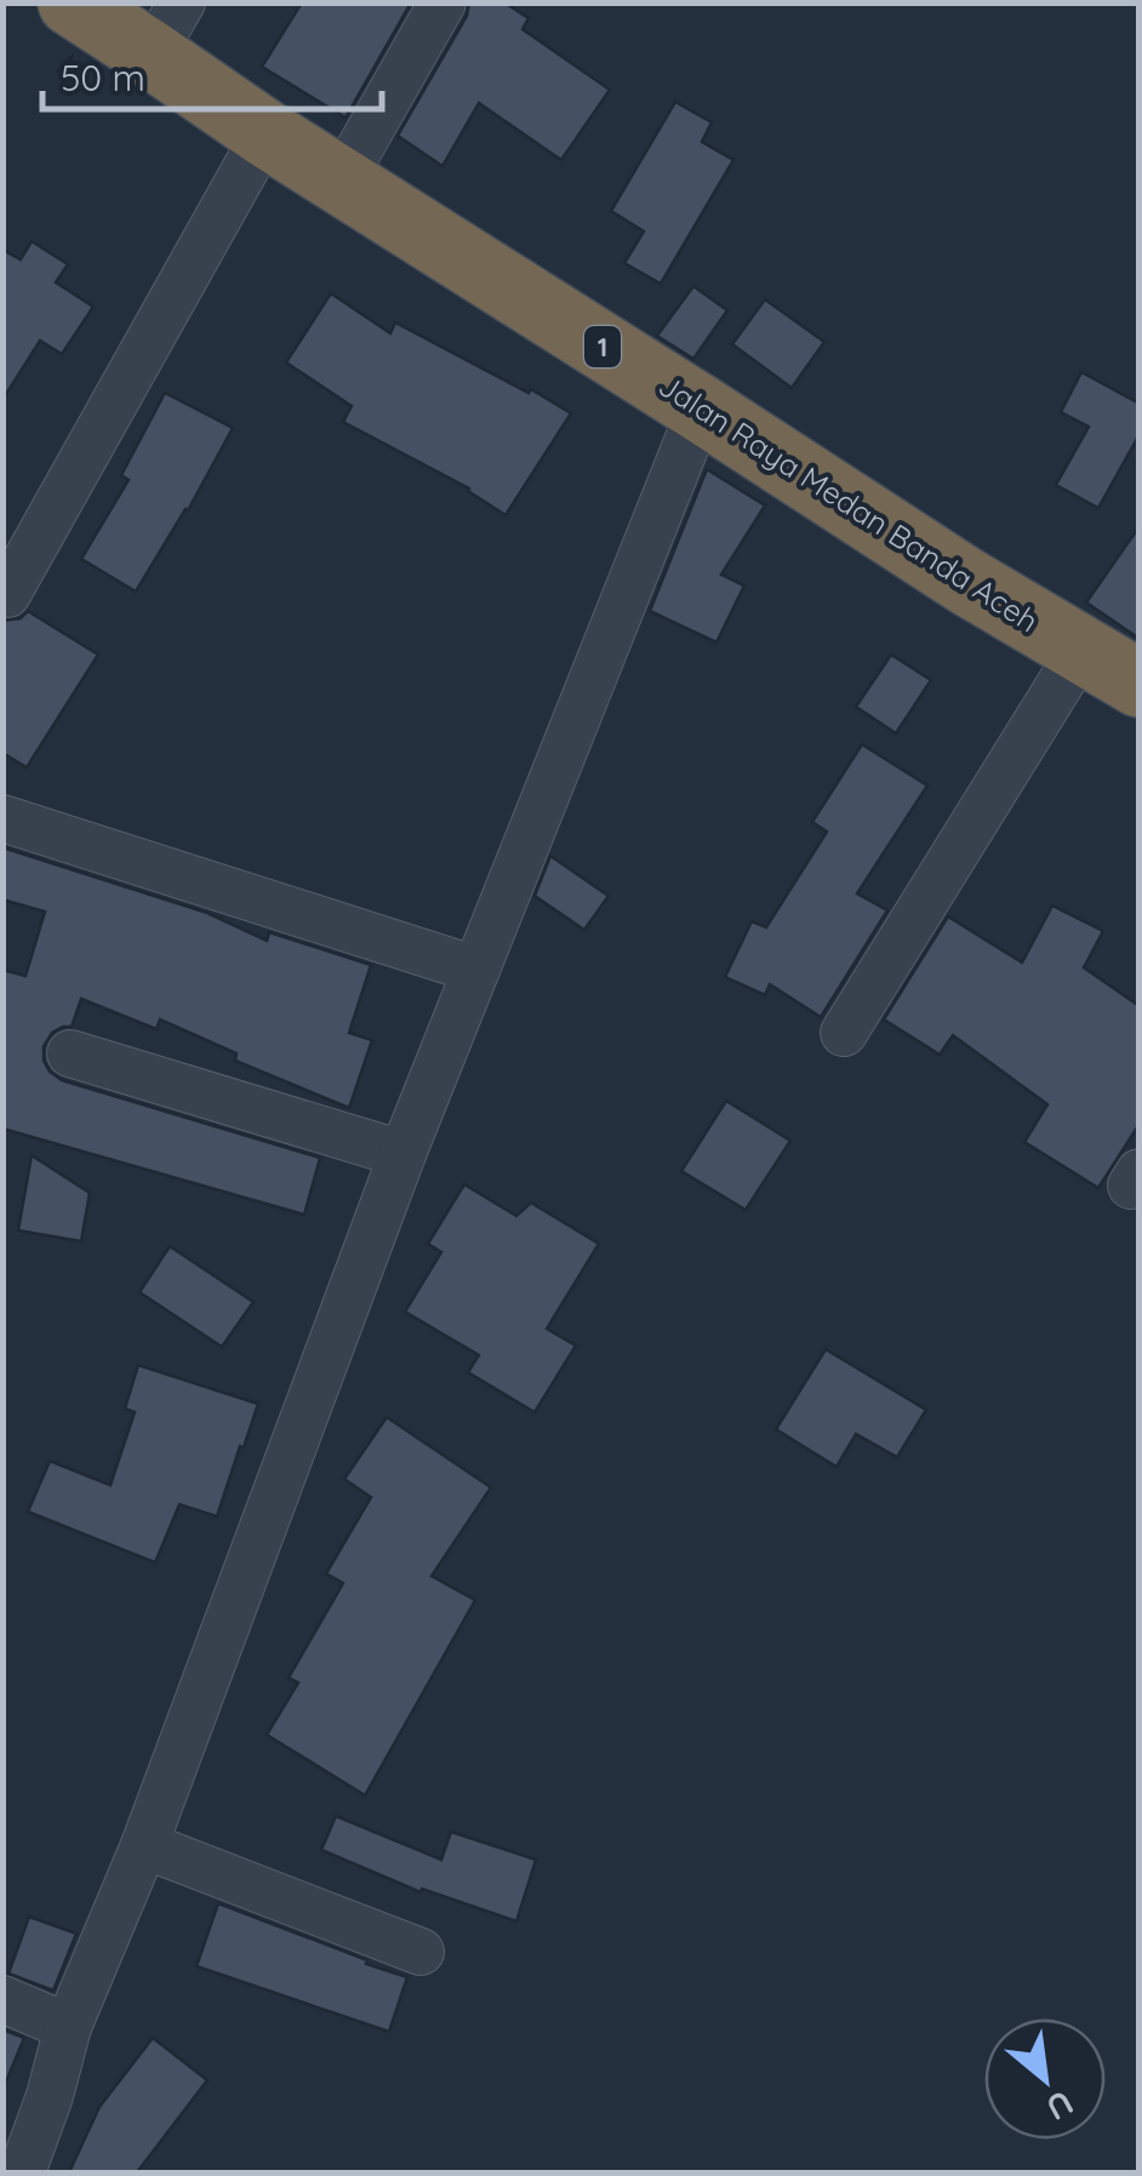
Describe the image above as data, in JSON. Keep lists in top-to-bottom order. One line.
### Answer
{"streets":{"highway":["1","Jalan Raya Medan Banda Aceh"]},"scale_bar":"50 m","north":"bottom right"}
